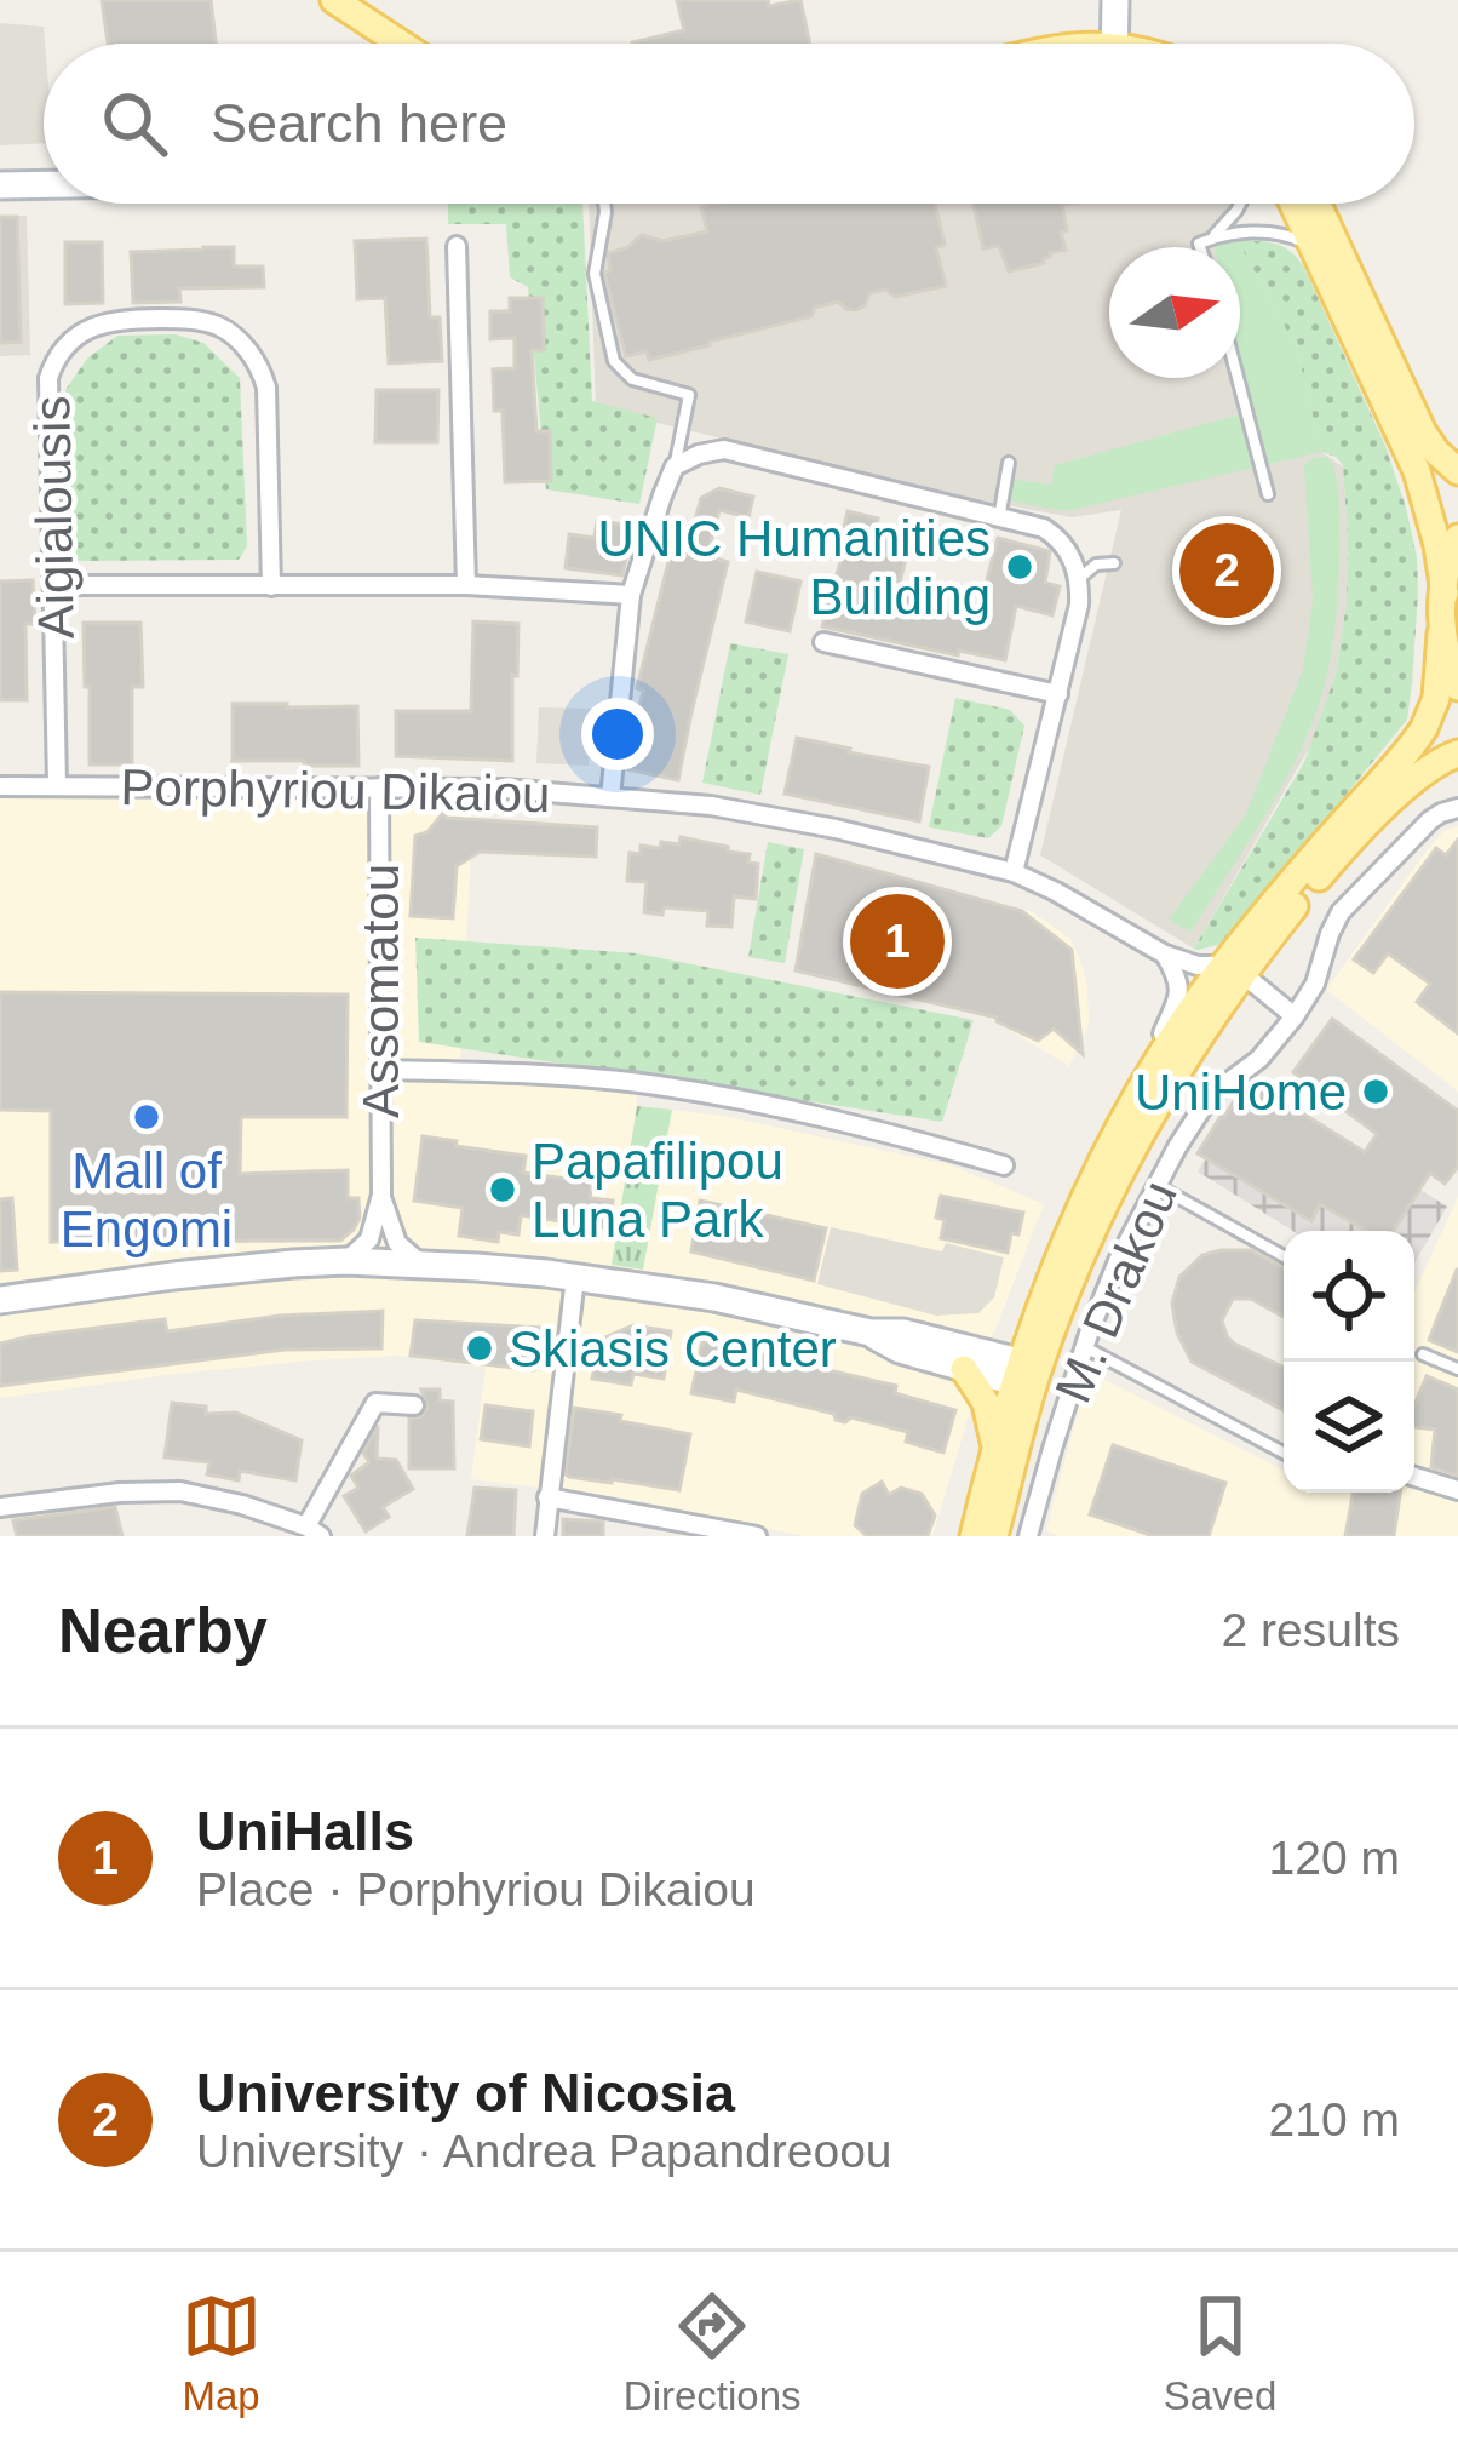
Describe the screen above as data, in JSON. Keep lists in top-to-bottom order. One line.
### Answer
{"streets":{"street":["Aigialousis","Porphyriou Dikaiou","Assomatou","M. Drakou"]},"crossings":[["Aigialousis","Porphyriou Dikaiou"],["Porphyriou Dikaiou","Assomatou"]],"places":["UNIC Humanities Building","UniHome","Mall of Engomi","Papafilipou Luna Park","Skiasis Center"],"north":"right","page":{"search":"Search here","pins":["2","1"],"heading":["Nearby","2 results"],"list":[{"mark":"1","name":"UniHalls","note":"Place · Porphyriou Dikaiou","value":"120 m"},{"mark":"2","name":"University of Nicosia","note":"University · Andrea Papandreoou","value":"210 m"}],"nav":["Map","Directions","Saved"]}}
